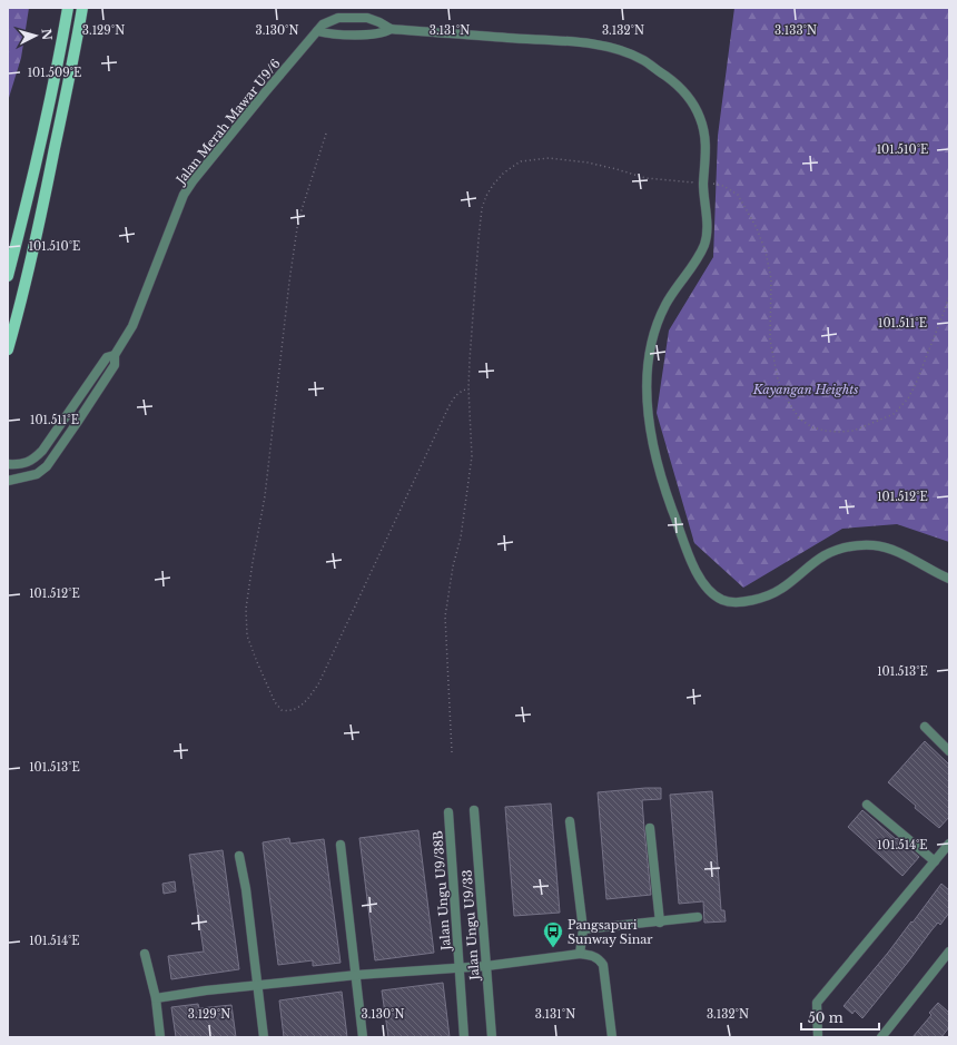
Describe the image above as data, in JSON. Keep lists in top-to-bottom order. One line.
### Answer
{"streets":{"street":["Jalan Merah Mawar U9/6","Jalan Ungu U9/38B","Jalan Ungu U9/33"]},"parks":["Kayangan Heights"],"places":{"bus stop":["Pangsapuri Sunway Sinar"]},"scale_bar":"50 m","north":"right","coordinates":["3.129°N","3.130°N","3.131°N","3.132°N","3.133°N","101.509°E","101.510°E","101.511°E","101.512°E","101.513°E","101.514°E"]}
